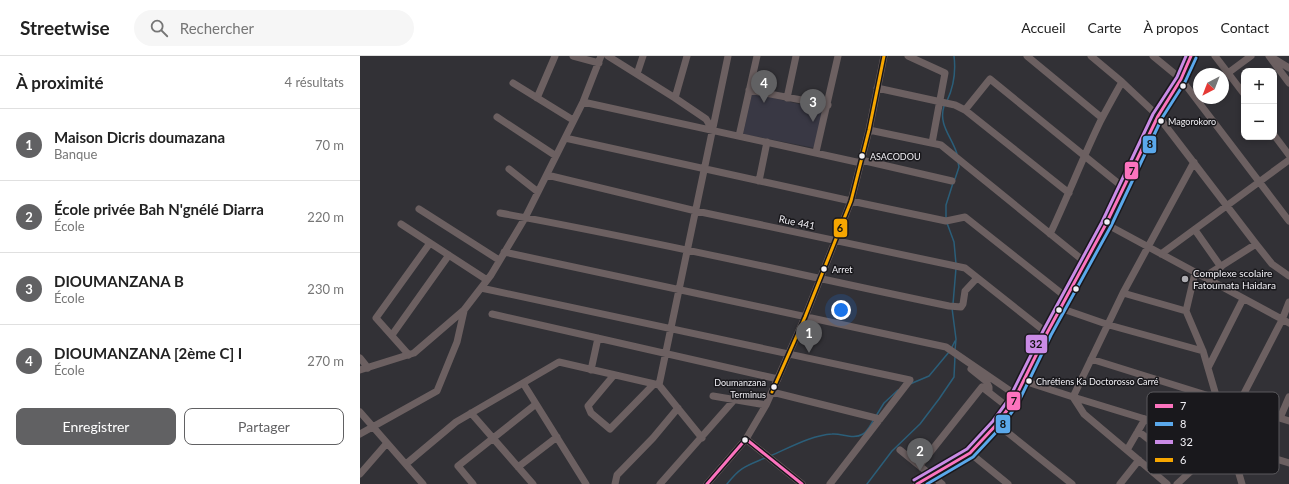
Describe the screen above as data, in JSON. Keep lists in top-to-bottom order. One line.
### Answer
{"streets":{"street":["Rue 441"]},"places":["Magorokoro","ASACODOU","Arret","Complexe scolaire Fatoumata Haidara","Chrétiens Ka Doctorosso Carré","Doumanzana Terminus"],"lines":["transit line 7","transit line 32","transit line 6","transit line 8"],"legend":["7","8","32","6"],"north":"bottom left","page":{"header":"Streetwise","search":"Rechercher","nav":["Accueil","Carte","À propos","Contact"],"heading":["À proximité","4 résultats"],"map_buttons":["+","−"],"pins":["4","3","1","2"],"list":[{"mark":"1","name":"Maison Dicris doumazana","note":"Banque","value":"70 m"},{"mark":"2","name":"École privée Bah N'gnélé Diarra","note":"École","value":"220 m"},{"mark":"3","name":"DIOUMANZANA B","note":"École","value":"230 m"},{"mark":"4","name":"DIOUMANZANA [2ème C] I","note":"École","value":"270 m"}],"buttons":["Enregistrer","Partager"]}}
